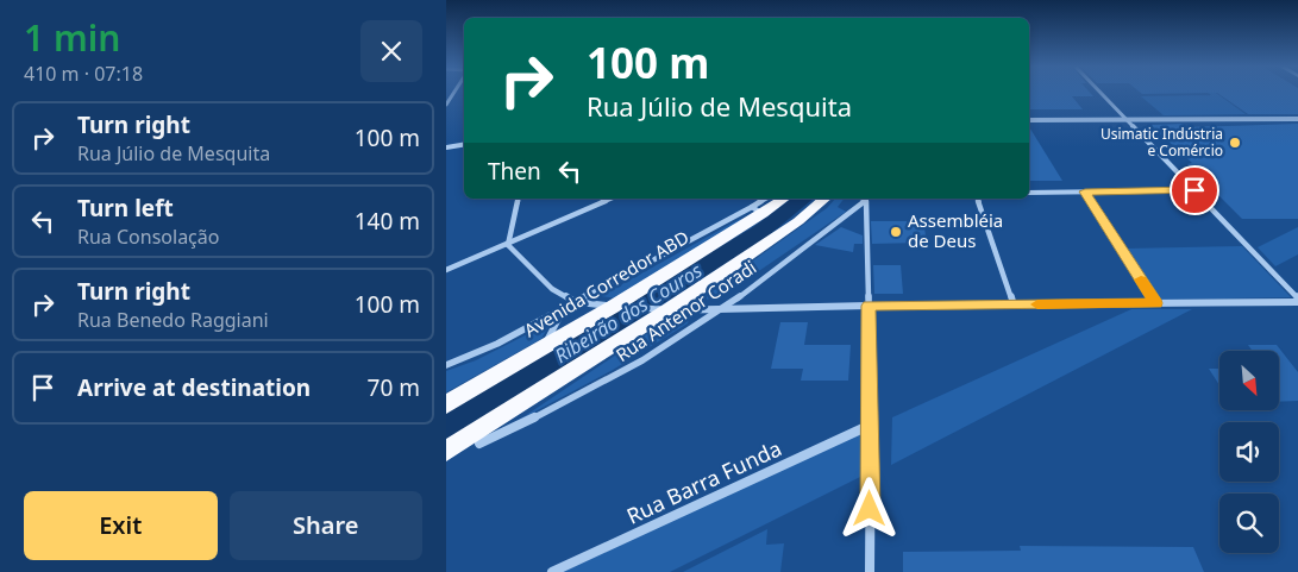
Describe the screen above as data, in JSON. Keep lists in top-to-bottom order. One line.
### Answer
{"streets":{"highway":["Avenida Corredor ABD"],"street":["Rua Antenor Coradi","Rua Barra Funda"]},"water":["Ribeirão dos Couros"],"places":["Usimatic Indústria e Comércio","Assembléia de Deus"],"north":"bottom right","page":{"heading":["1 min","410 m · 07:18"],"turn":["100 m","Rua Júlio de Mesquita"],"list":[{"name":"Turn right","note":"Rua Júlio de Mesquita","value":"100 m"},{"name":"Turn left","note":"Rua Consolação","value":"140 m"},{"name":"Turn right","note":"Rua Benedo Raggiani","value":"100 m"},{"name":"Arrive at destination","value":"70 m"}],"then":"Then","buttons":["Exit","Share"]}}
